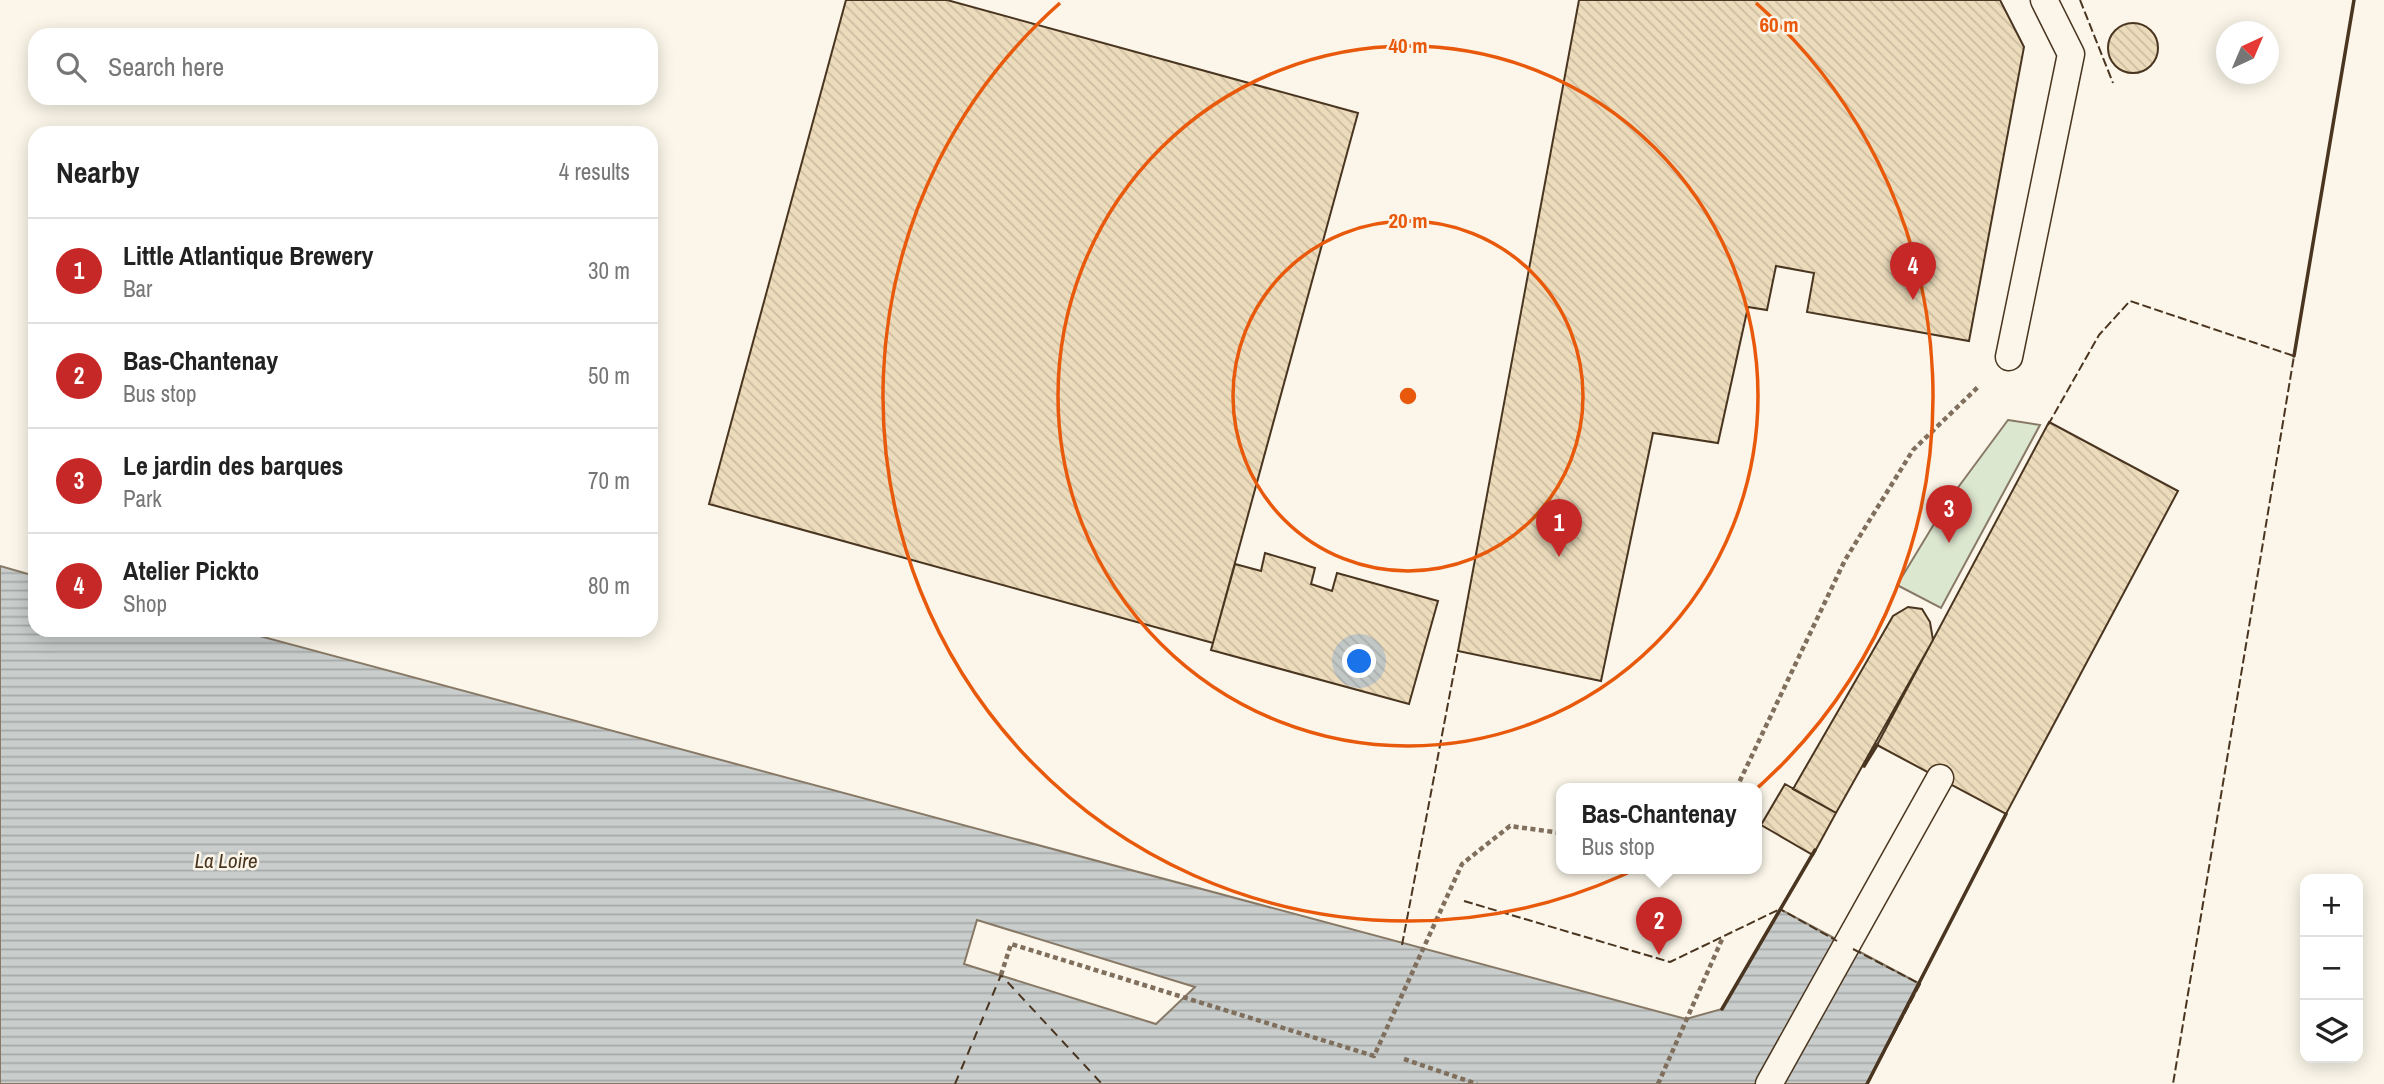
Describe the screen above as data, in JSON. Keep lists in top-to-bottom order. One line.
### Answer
{"water":["La Loire"],"north":"top right","page":{"search":"Search here","heading":["Nearby","4 results"],"list":[{"mark":"1","name":"Little Atlantique Brewery","note":"Bar","value":"30 m"},{"mark":"2","name":"Bas-Chantenay","note":"Bus stop","value":"50 m"},{"mark":"3","name":"Le jardin des barques","note":"Park","value":"70 m"},{"mark":"4","name":"Atelier Pickto","note":"Shop","value":"80 m"}],"pins":["4","3","1","2"],"popup":["Bas-Chantenay","Bus stop"],"map_buttons":["+","−"]},"rings":["60 m","40 m","20 m"]}
